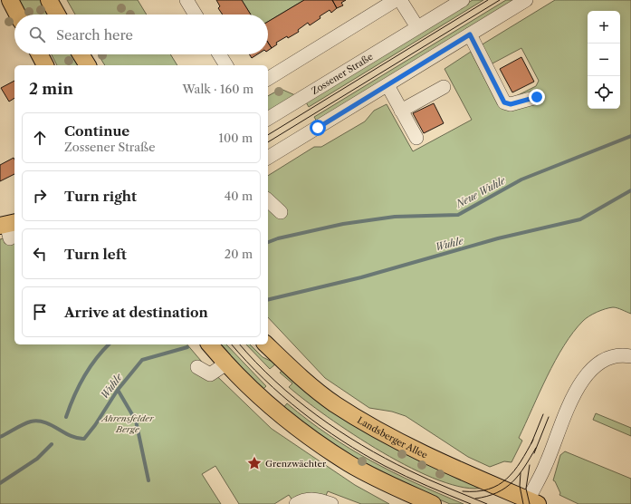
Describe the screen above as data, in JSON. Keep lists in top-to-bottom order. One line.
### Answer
{"streets":{"main road":["Landsberger Allee"],"street":["Zossener Straße"]},"water":["Neue Wuhle","Wuhle"],"parks":["Ahrensfelder Berge"],"places":{"place":["Grenzwächter"]},"page":{"map_buttons":["+","−"],"search":"Search here","heading":["2 min","Walk · 160 m"],"list":[["Continue","Zossener Straße","100 m"],["Turn right","40 m"],["Turn left","20 m"],"Arrive at destination"]}}
